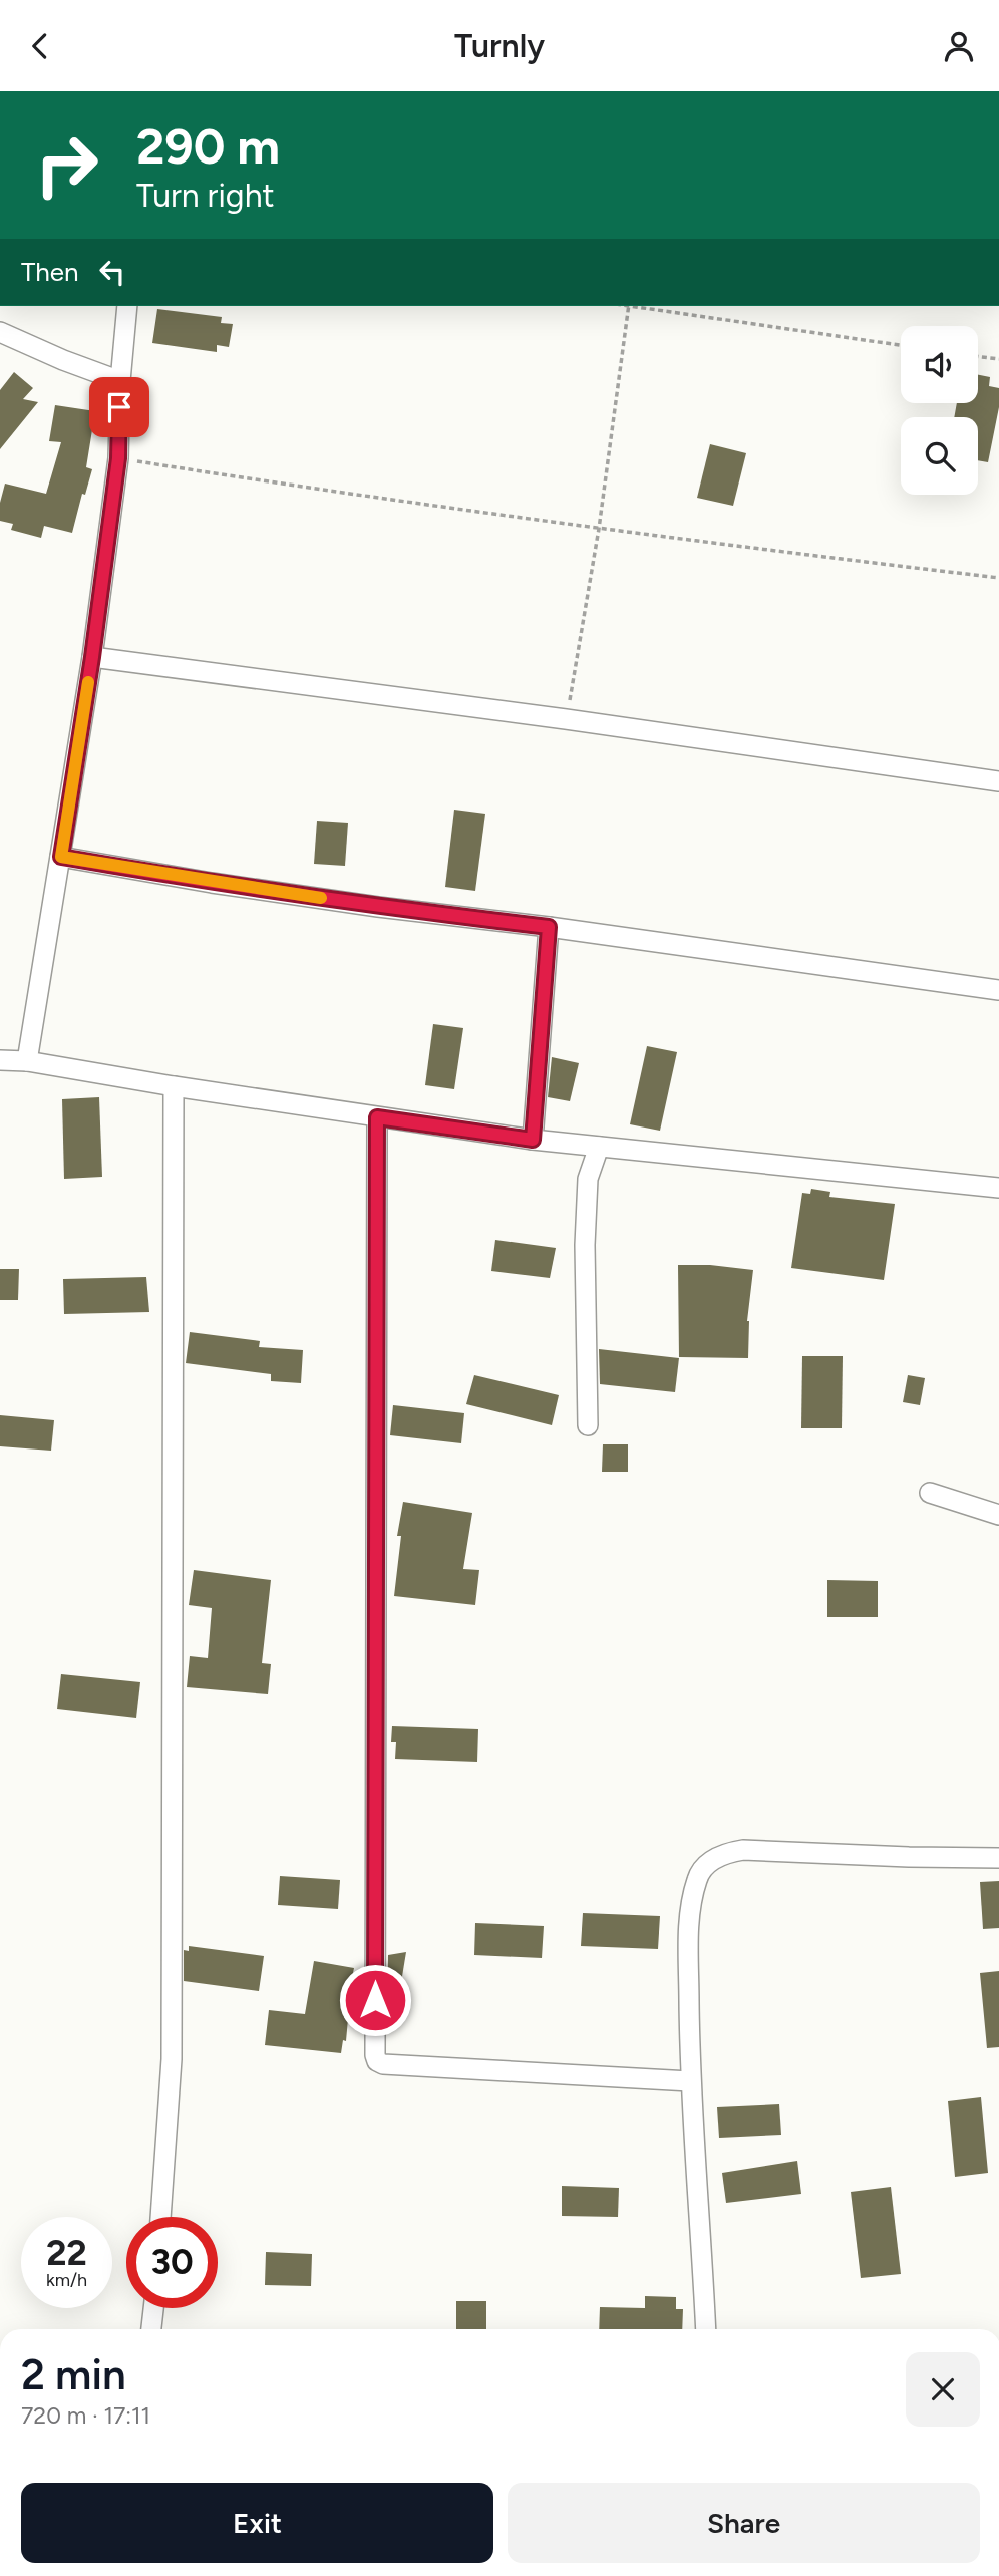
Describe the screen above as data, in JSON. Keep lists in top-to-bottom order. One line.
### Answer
{"page":{"header":"Turnly","turn":["290 m","Turn right"],"then":"Then","speed":"22 km/h","limit":"30","heading":["2 min","720 m · 17:11"],"buttons":["Exit","Share"]}}
